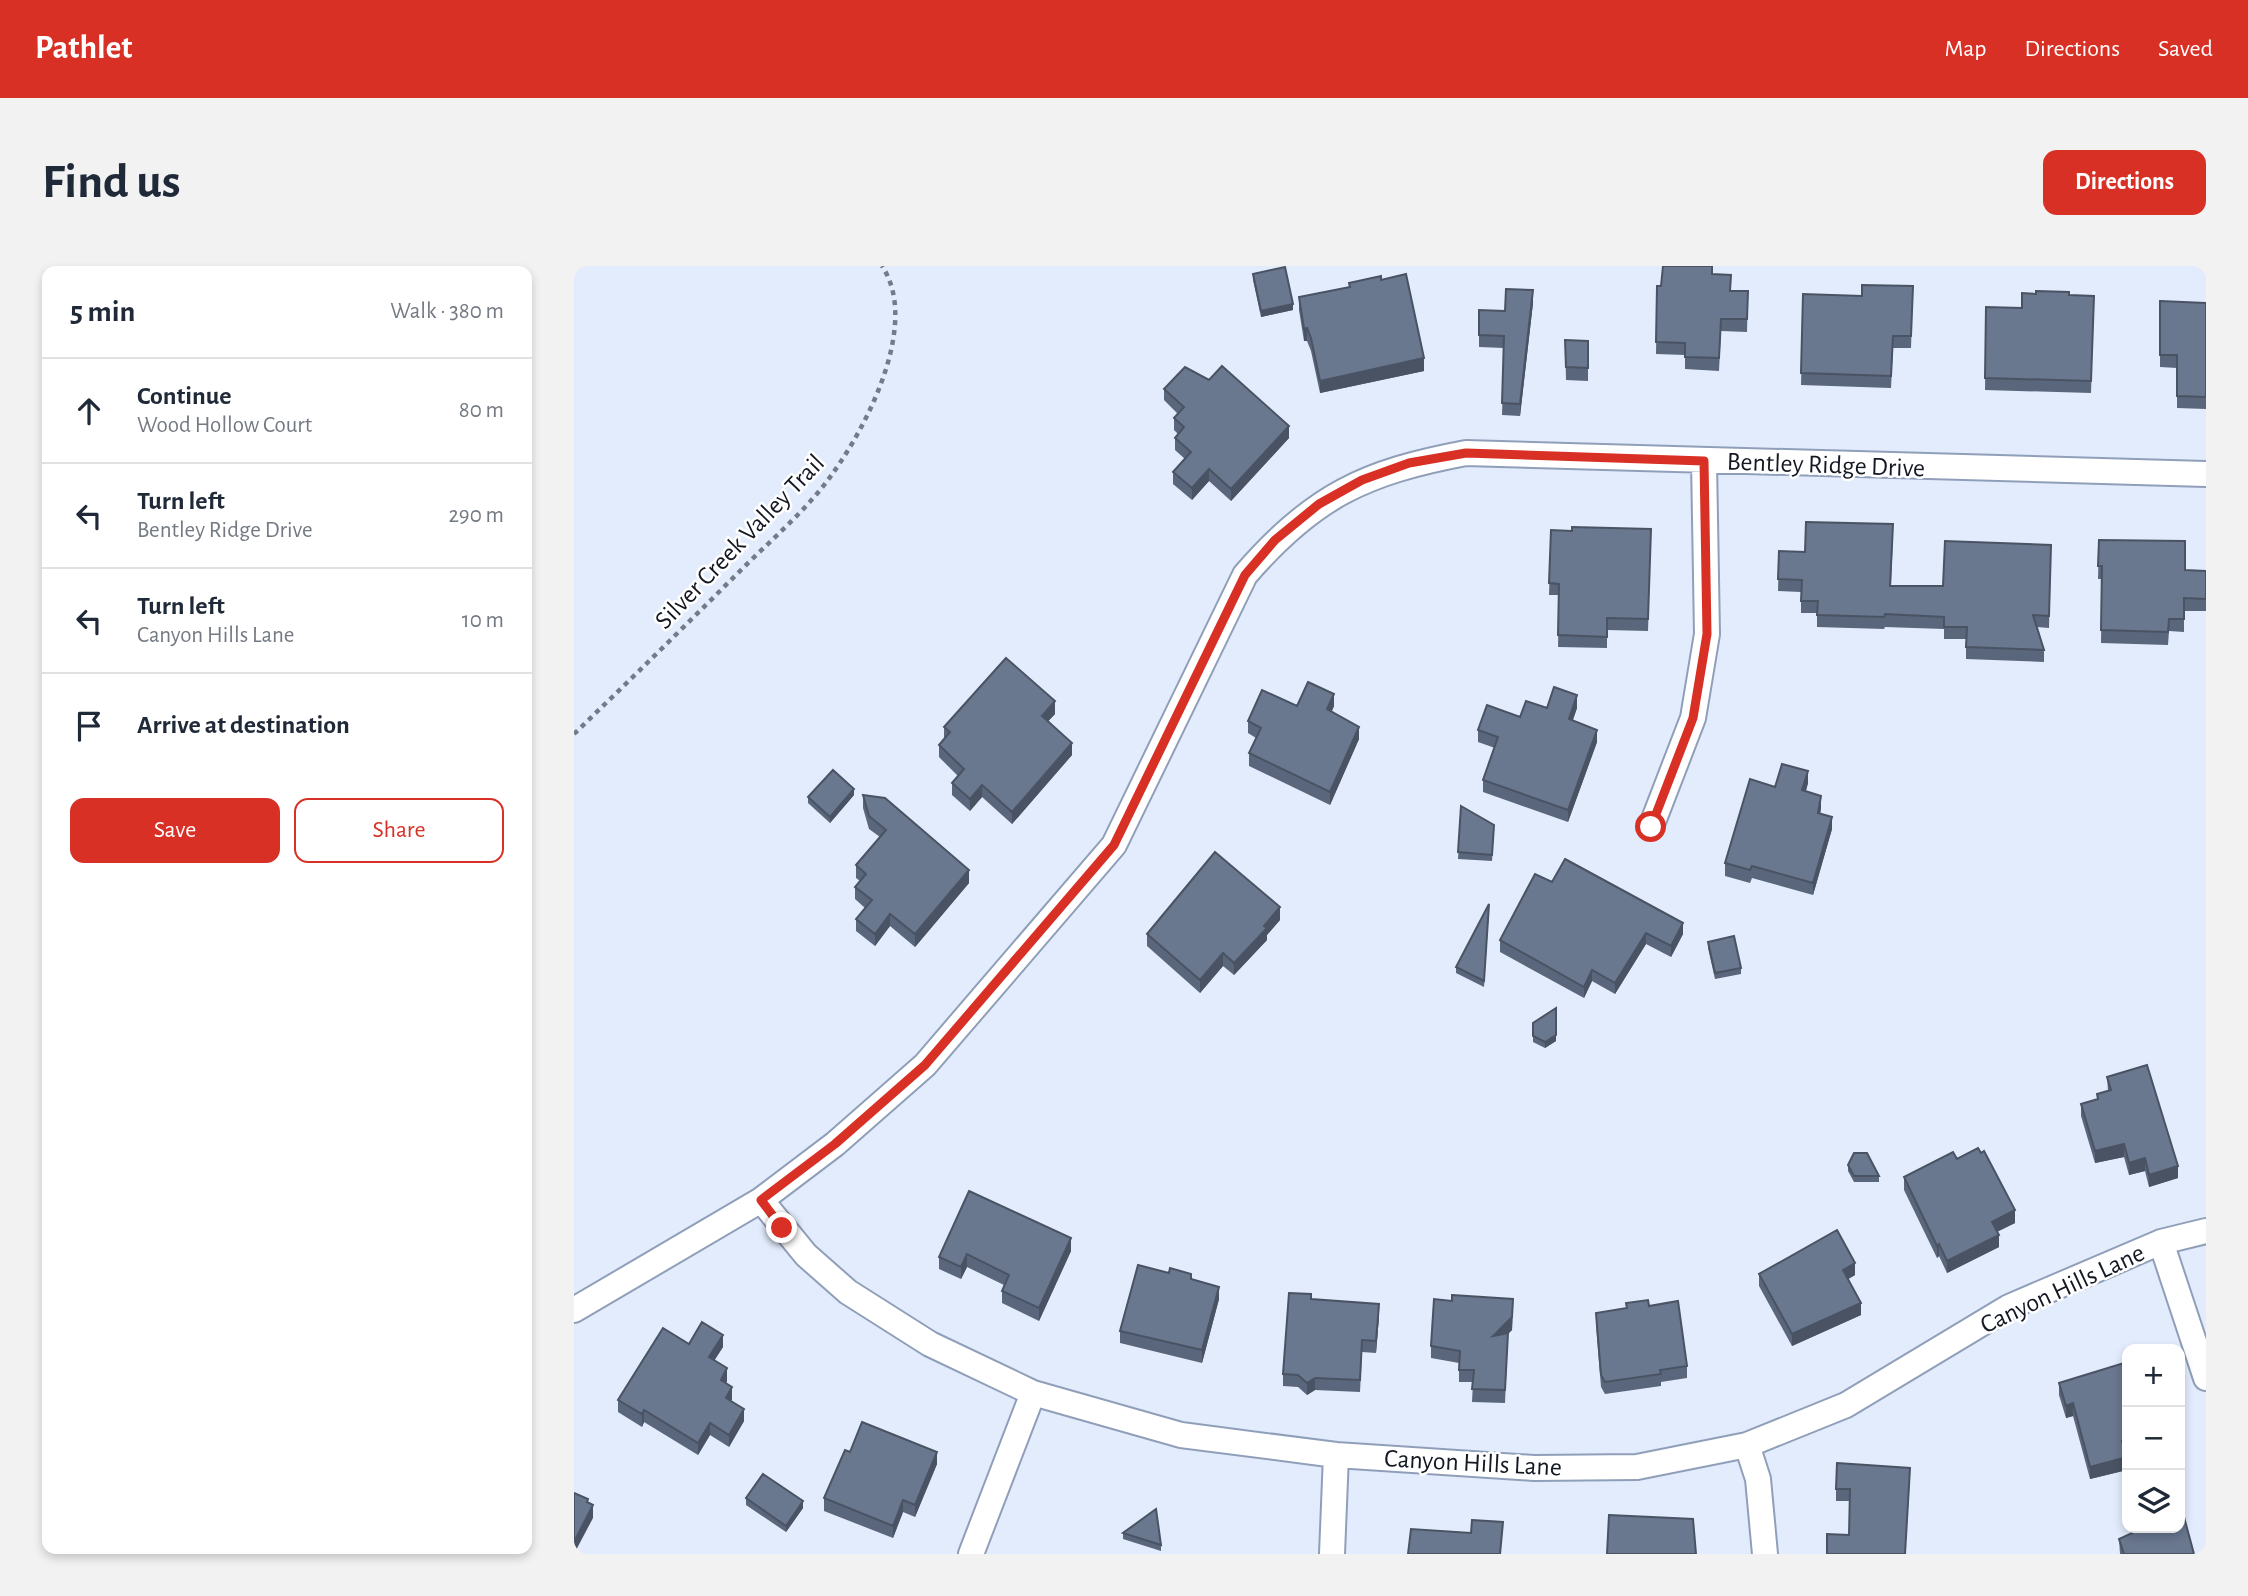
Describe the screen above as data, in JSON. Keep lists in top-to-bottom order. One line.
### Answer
{"streets":{"street":["Bentley Ridge Drive","Canyon Hills Lane"],"path":["Silver Creek Valley Trail"]},"crossings":[["Bentley Ridge Drive","Canyon Hills Lane"]],"page":{"header":"Pathlet","nav":["Map","Directions","Saved"],"buttons":["Directions",["Save","Share"]],"title":"Find us","heading":["5 min","Walk · 380 m"],"list":[["Continue","Wood Hollow Court","80 m"],["Turn left","Bentley Ridge Drive","290 m"],["Turn left","Canyon Hills Lane","10 m"],"Arrive at destination"],"map_buttons":["+","−"]}}
